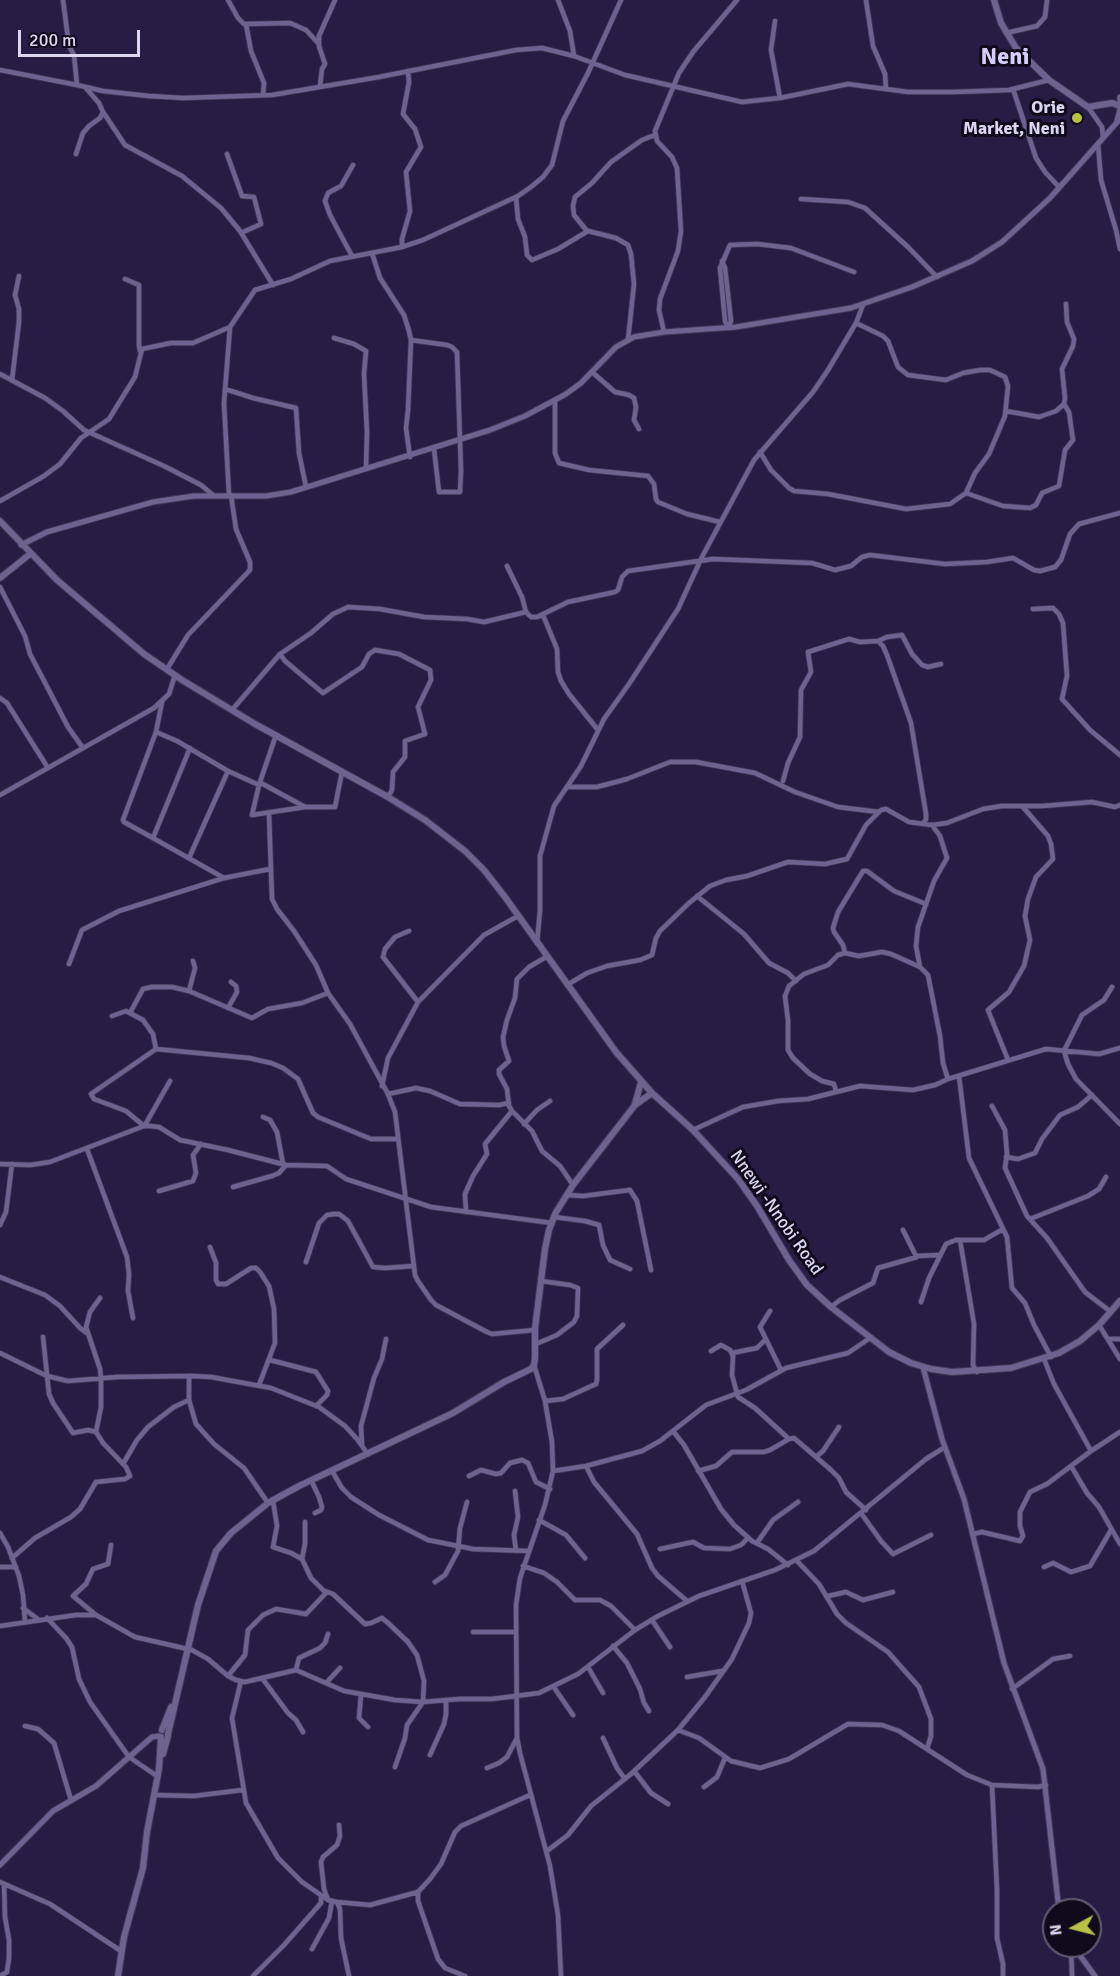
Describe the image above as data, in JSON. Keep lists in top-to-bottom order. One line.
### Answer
{"streets":{"main road":["Nnewi -Nnobi Road"]},"districts":["Neni"],"places":["Orie Market, Neni"],"scale_bar":"200 m","north":"left"}
